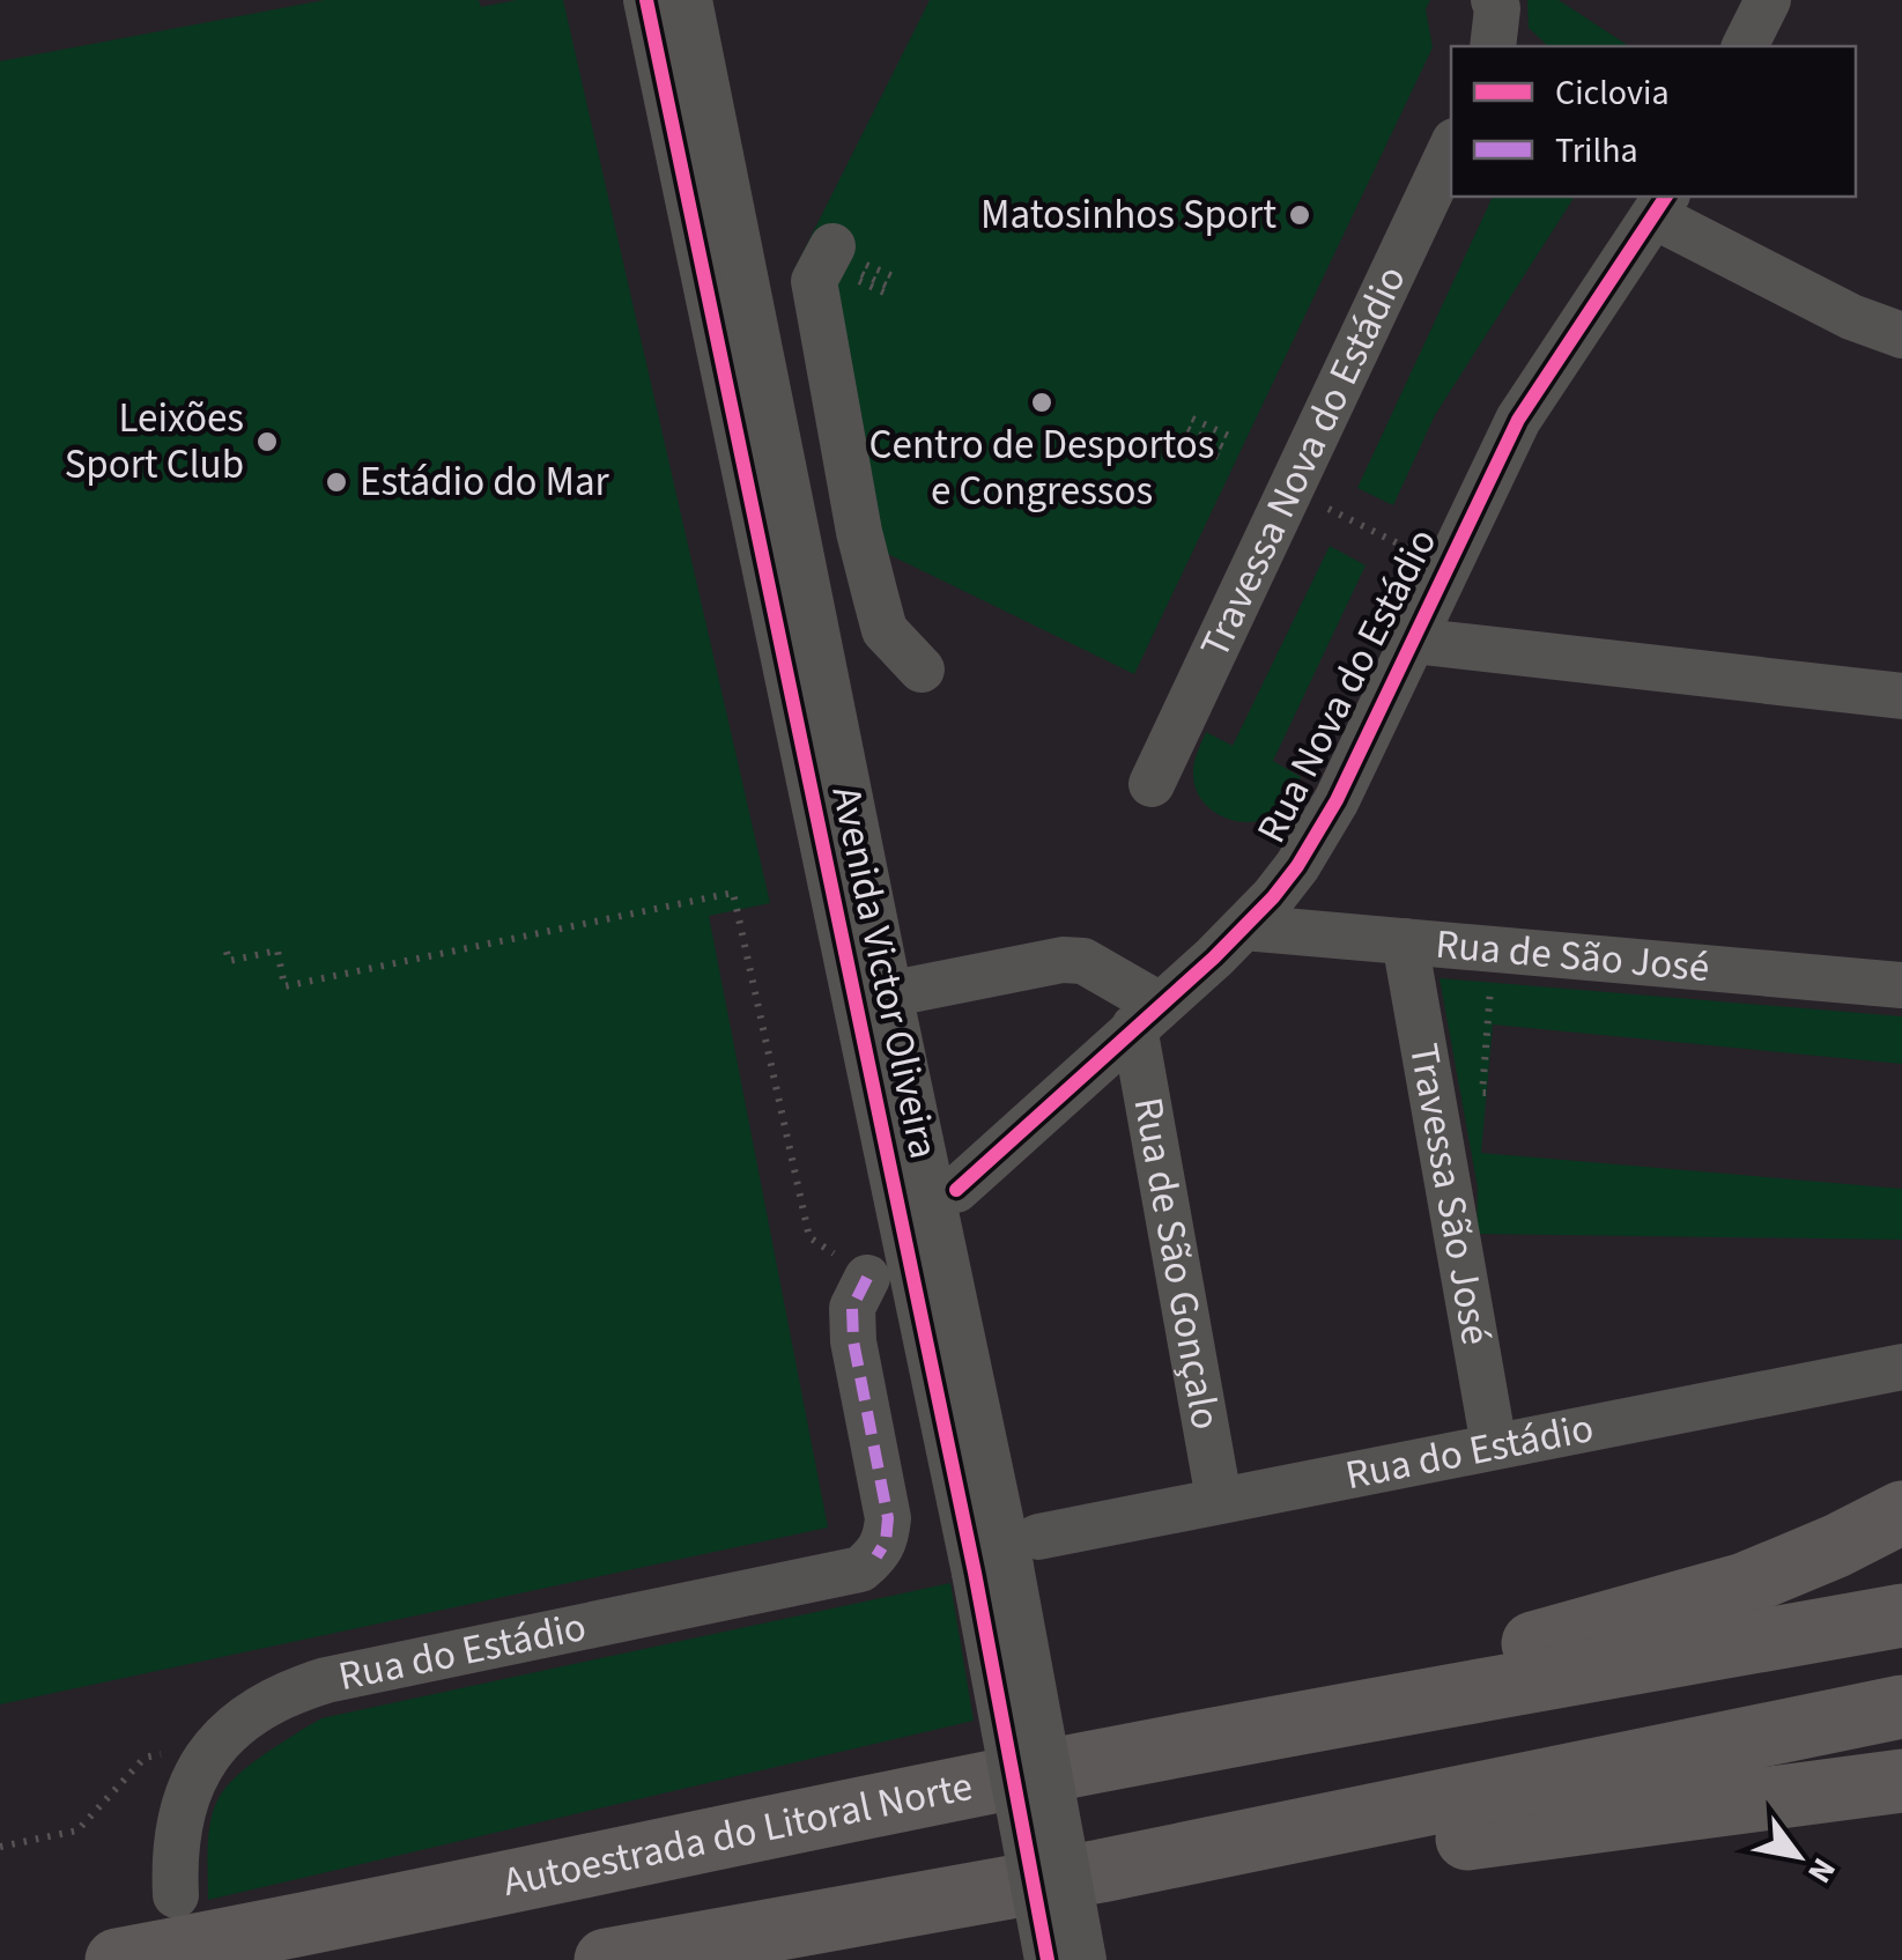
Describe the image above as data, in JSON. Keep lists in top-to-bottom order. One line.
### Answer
{"streets":{"highway":["Autoestrada do Litoral Norte"],"street":["Travessa Nova do Estádio","Rua Nova do Estádio","Rua de São José","Avenida Victor Oliveira","Travessa São José","Rua de São Gonçalo","Rua do Estádio"]},"crossings":[["Rua Nova do Estádio","Rua de São José"],["Rua Nova do Estádio","Rua de São Gonçalo"],["Rua de São José","Travessa São José"],["Avenida Victor Oliveira","Rua do Estádio"],["Travessa São José","Rua do Estádio"],["Rua de São Gonçalo","Rua do Estádio"]],"places":["Matosinhos Sport","Centro de Desportos e Congressos","Leixões Sport Club","Estádio do Mar"],"legend":["Ciclovia","Trilha"],"north":"bottom right"}
